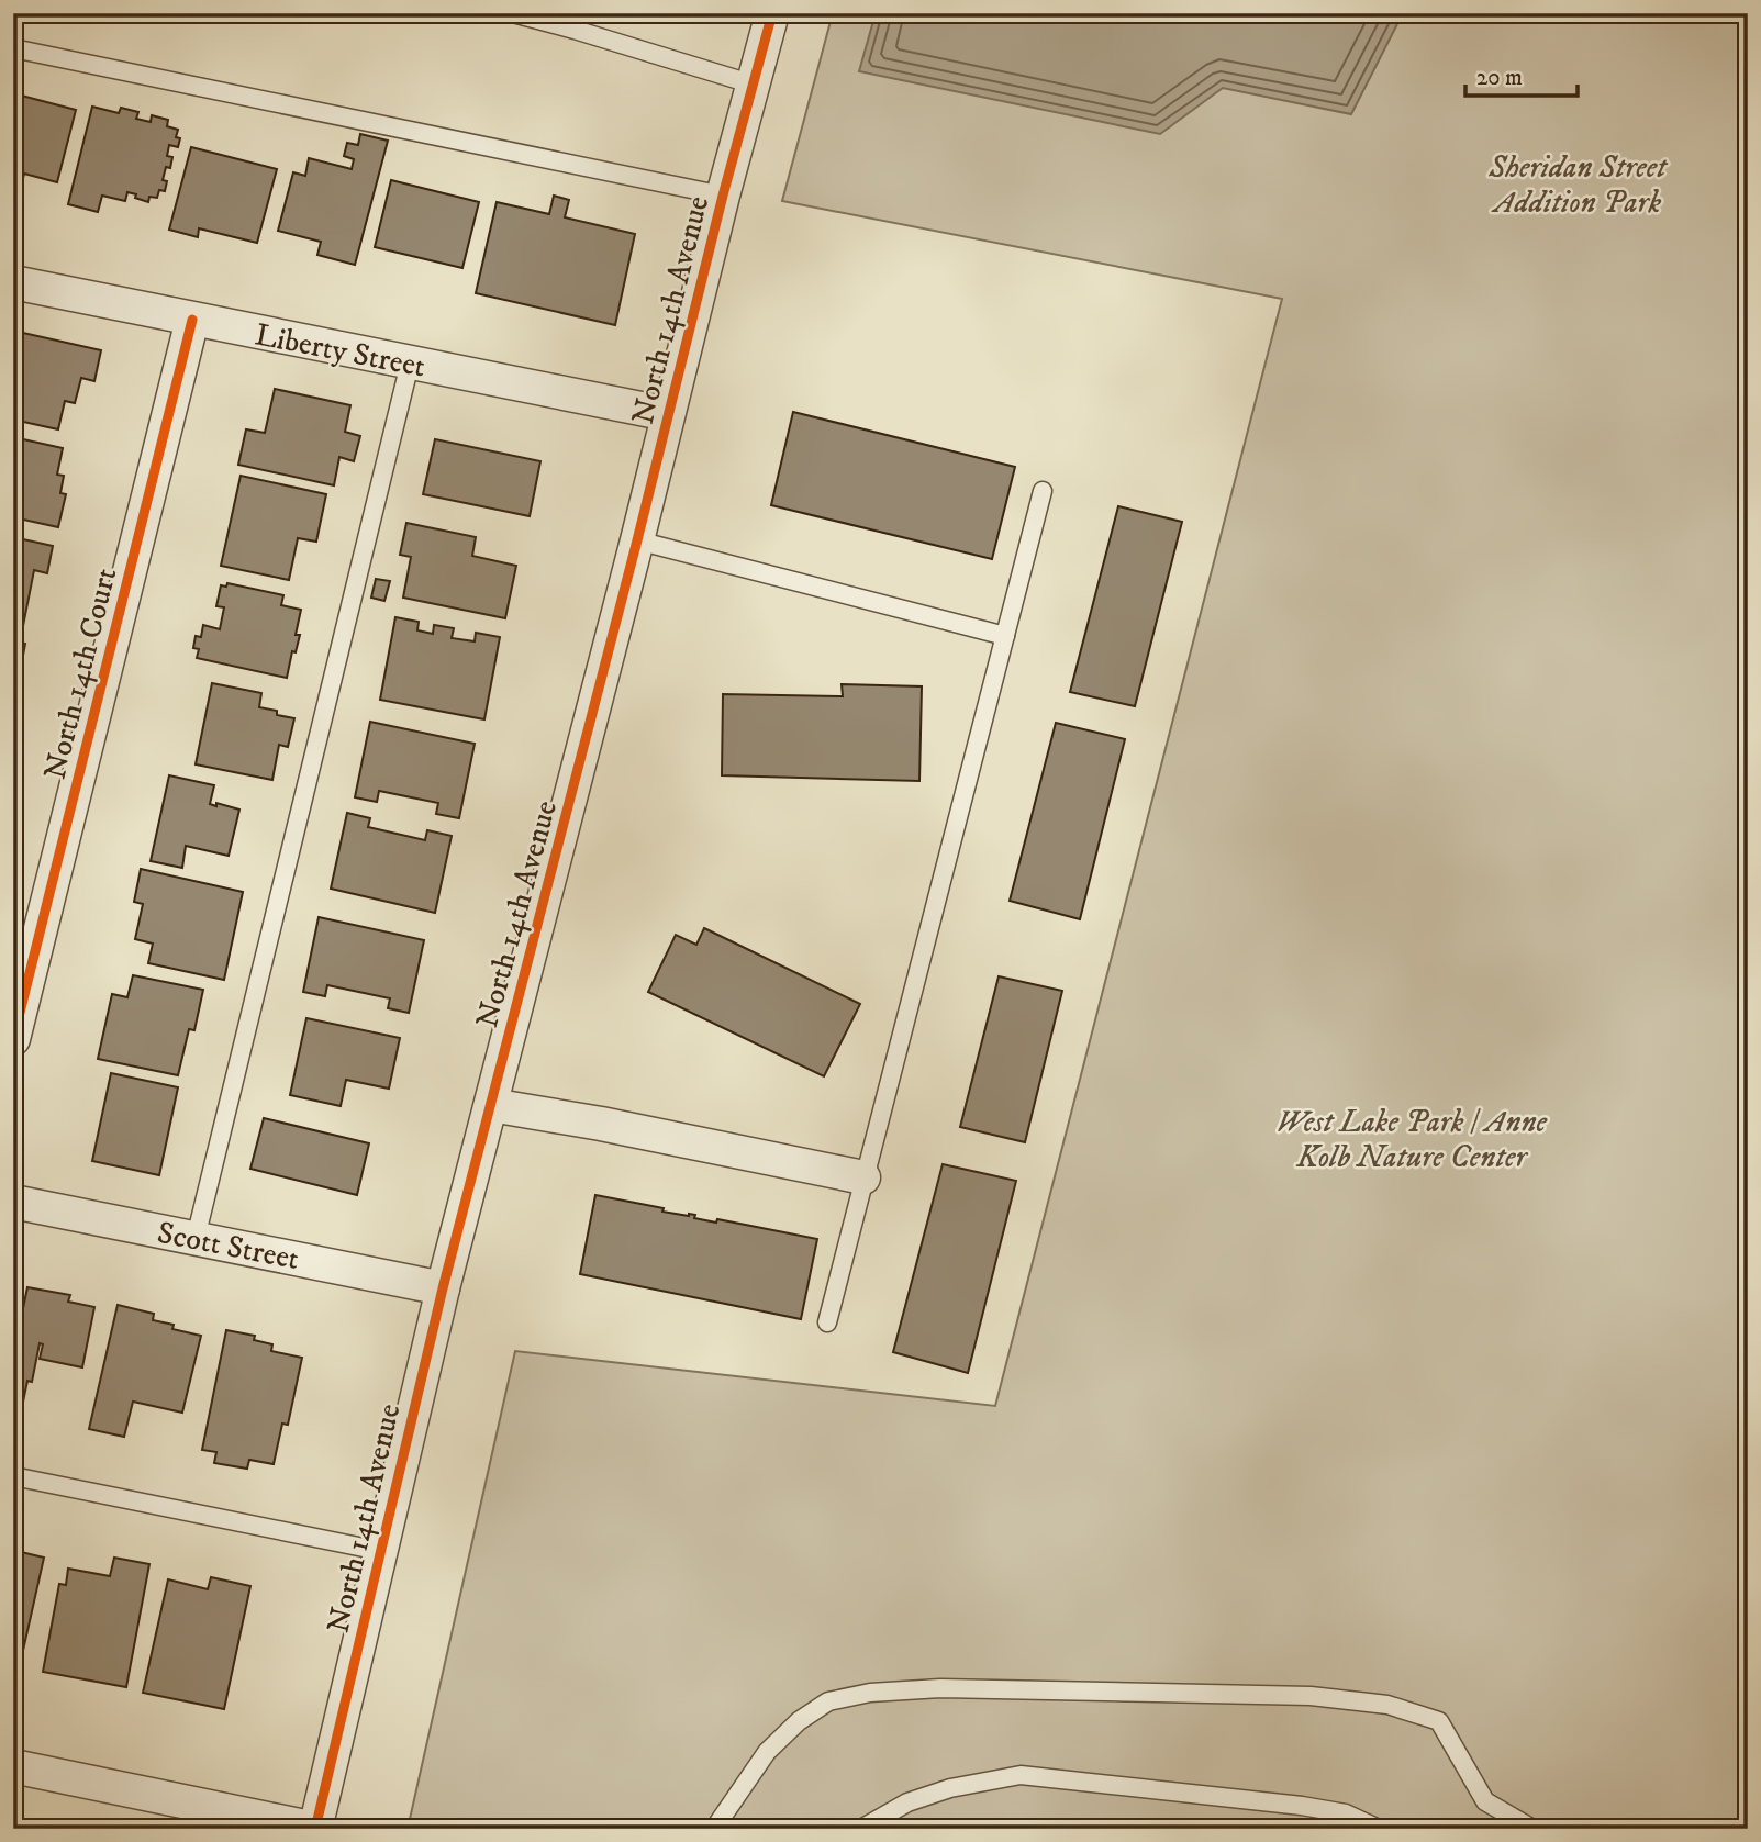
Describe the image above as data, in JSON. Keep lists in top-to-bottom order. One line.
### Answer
{"streets":{"street":["North 14th Avenue","Liberty Street","North 14th Court","Scott Street"]},"crossings":[["North 14th Avenue","Liberty Street"],["North 14th Avenue","Scott Street"],["Liberty Street","North 14th Court"]],"parks":["Sheridan Street Addition Park","West Lake Park / Anne Kolb Nature Center"],"scale_bar":"20 m"}
